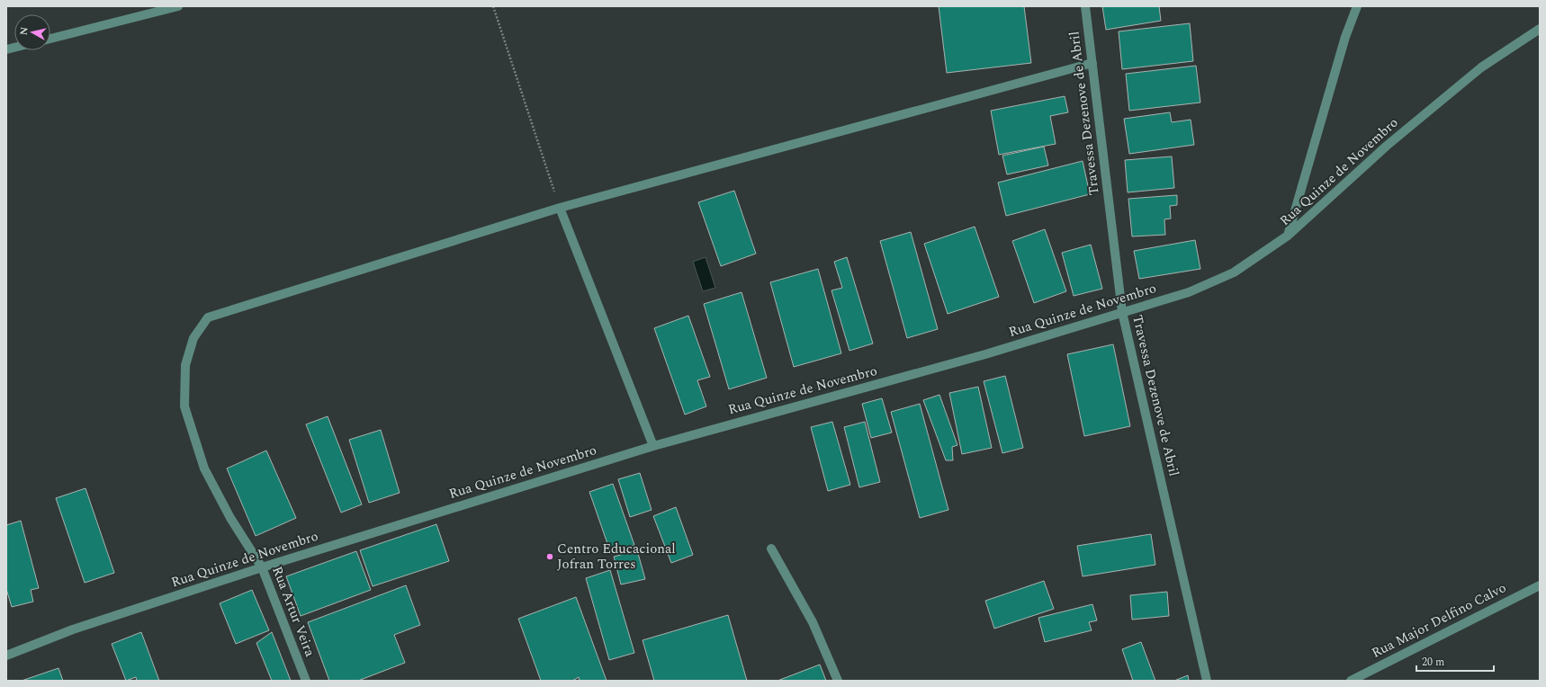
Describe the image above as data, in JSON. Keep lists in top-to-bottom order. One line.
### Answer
{"streets":{"street":["Travessa Dezenove de Abril","Rua Quinze de Novembro","Rua Artur Veira","Rua Major Delfino Calvo"]},"crossings":[["Travessa Dezenove de Abril","Rua Quinze de Novembro"],["Rua Quinze de Novembro","Rua Artur Veira"]],"places":["Centro Educacional Jofran Torres"],"scale_bar":"20 m","north":"left"}
